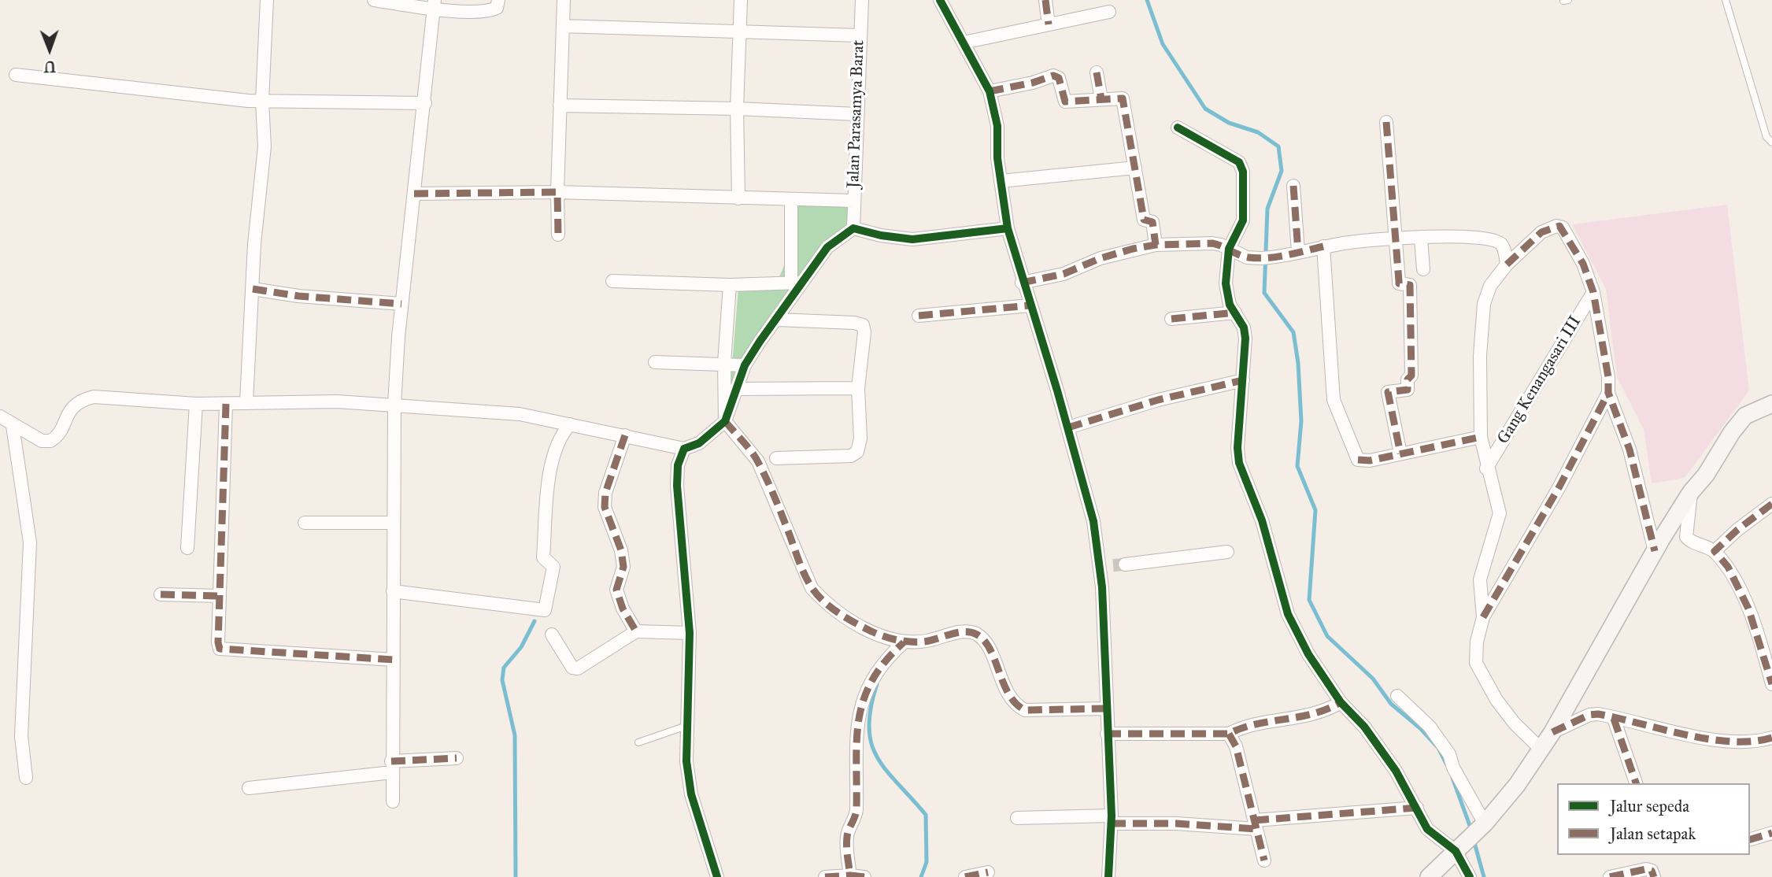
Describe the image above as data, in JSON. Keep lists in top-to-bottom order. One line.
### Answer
{"streets":{"street":["Jalan Parasamya Barat","Gang Kenangasari III"]},"legend":["Jalur sepeda","Jalan setapak"],"north":"bottom"}
